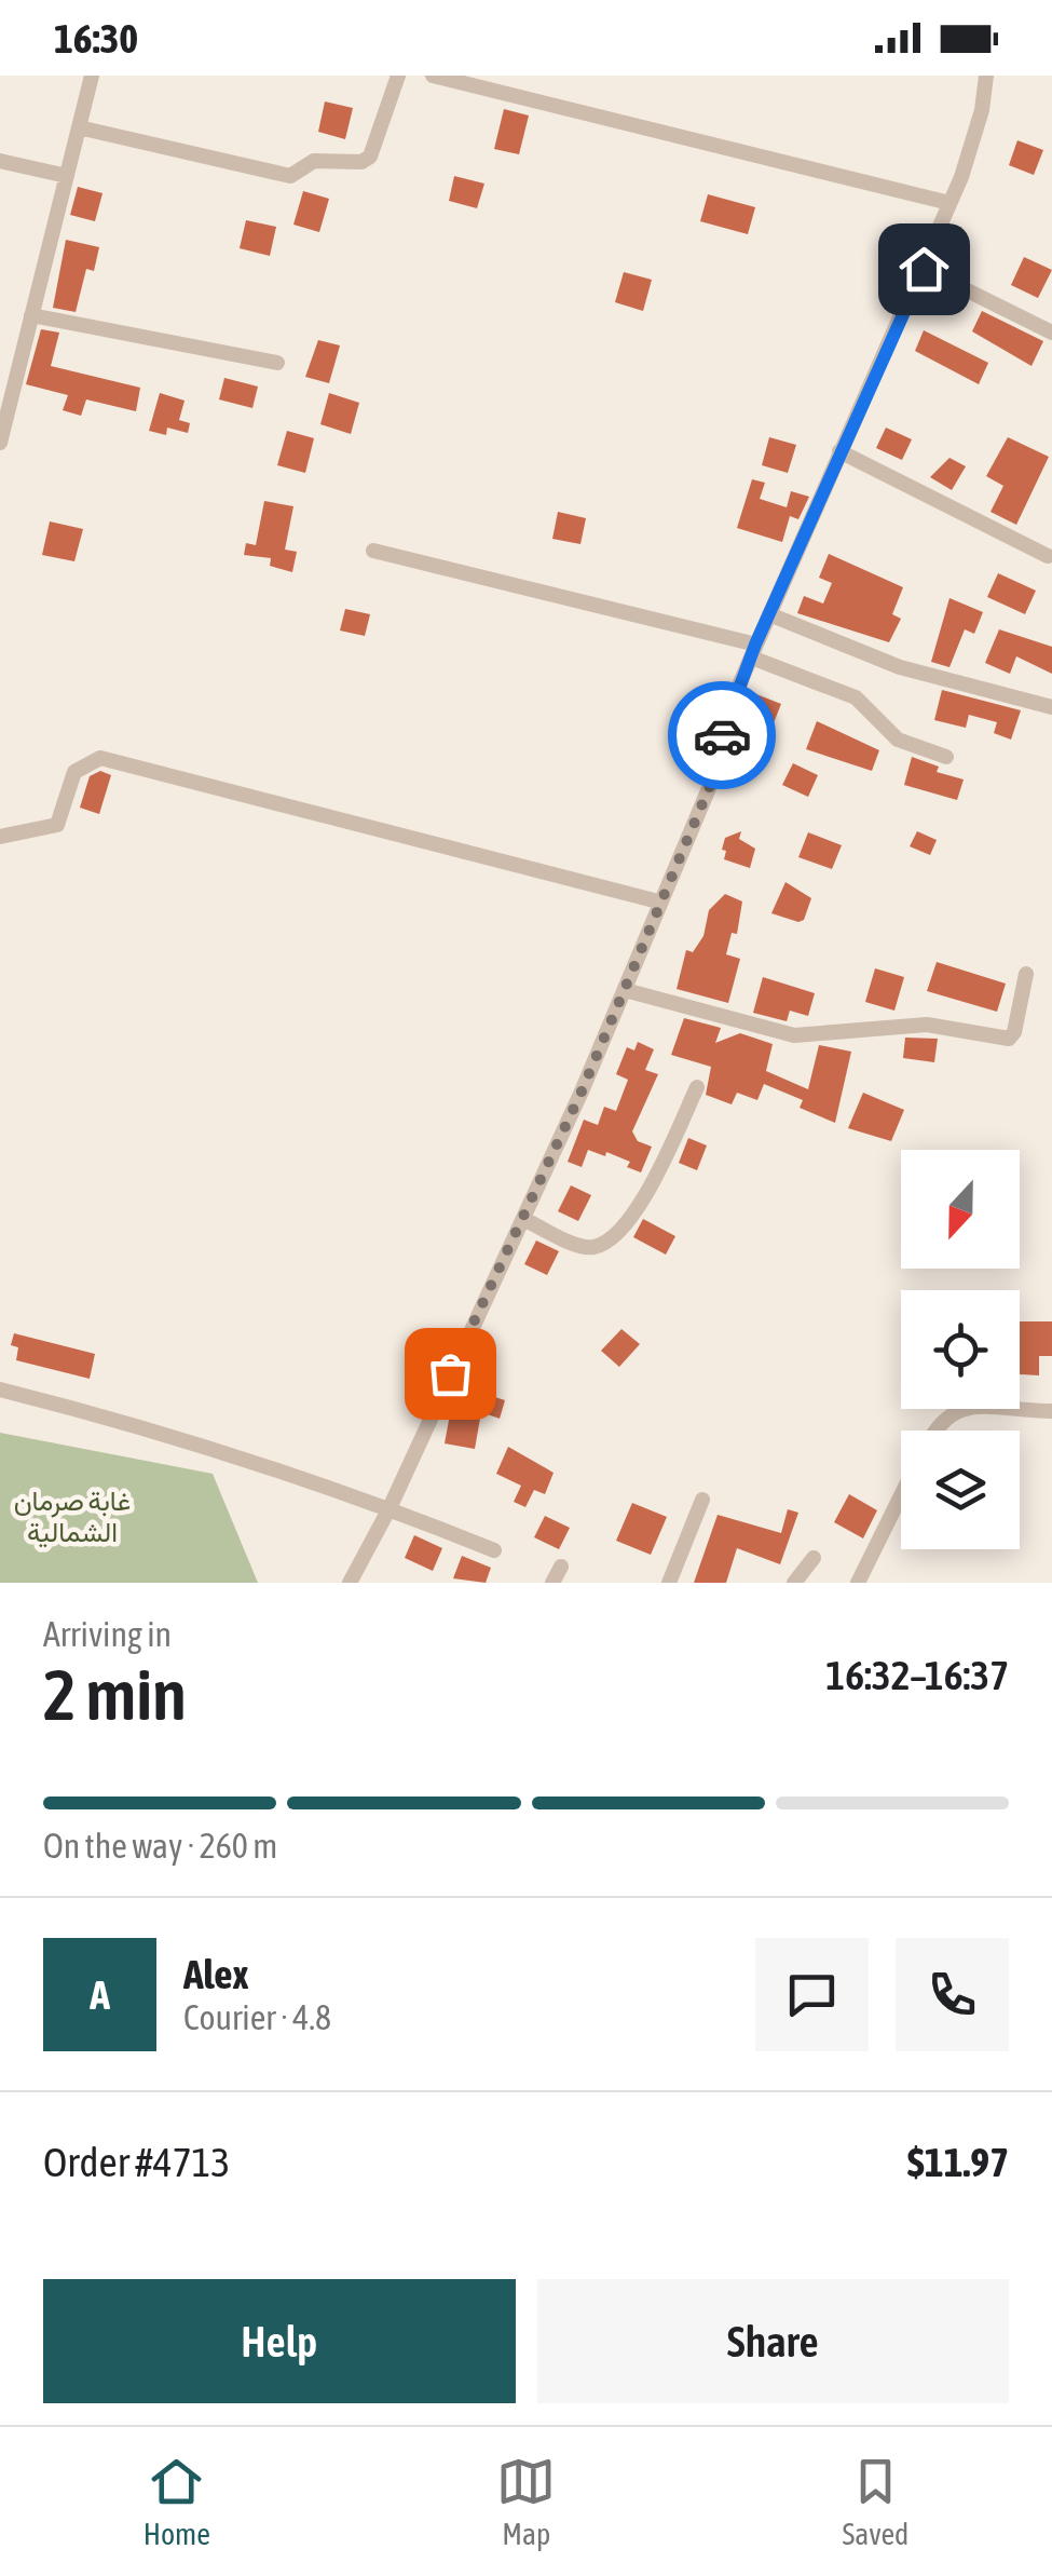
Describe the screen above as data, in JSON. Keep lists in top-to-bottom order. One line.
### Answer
{"parks":["غابة صرمان الشمالية"],"north":"bottom","page":{"status":"16:30","heading":["2 min","Arriving in","16:32–16:37"],"panel":["Alex","Courier · 4.8","Order #4713","$11.97"],"bar":"On the way · 260 m","round":"A","buttons":["Help","Share"],"tabs":["Home","Map","Saved"]}}
